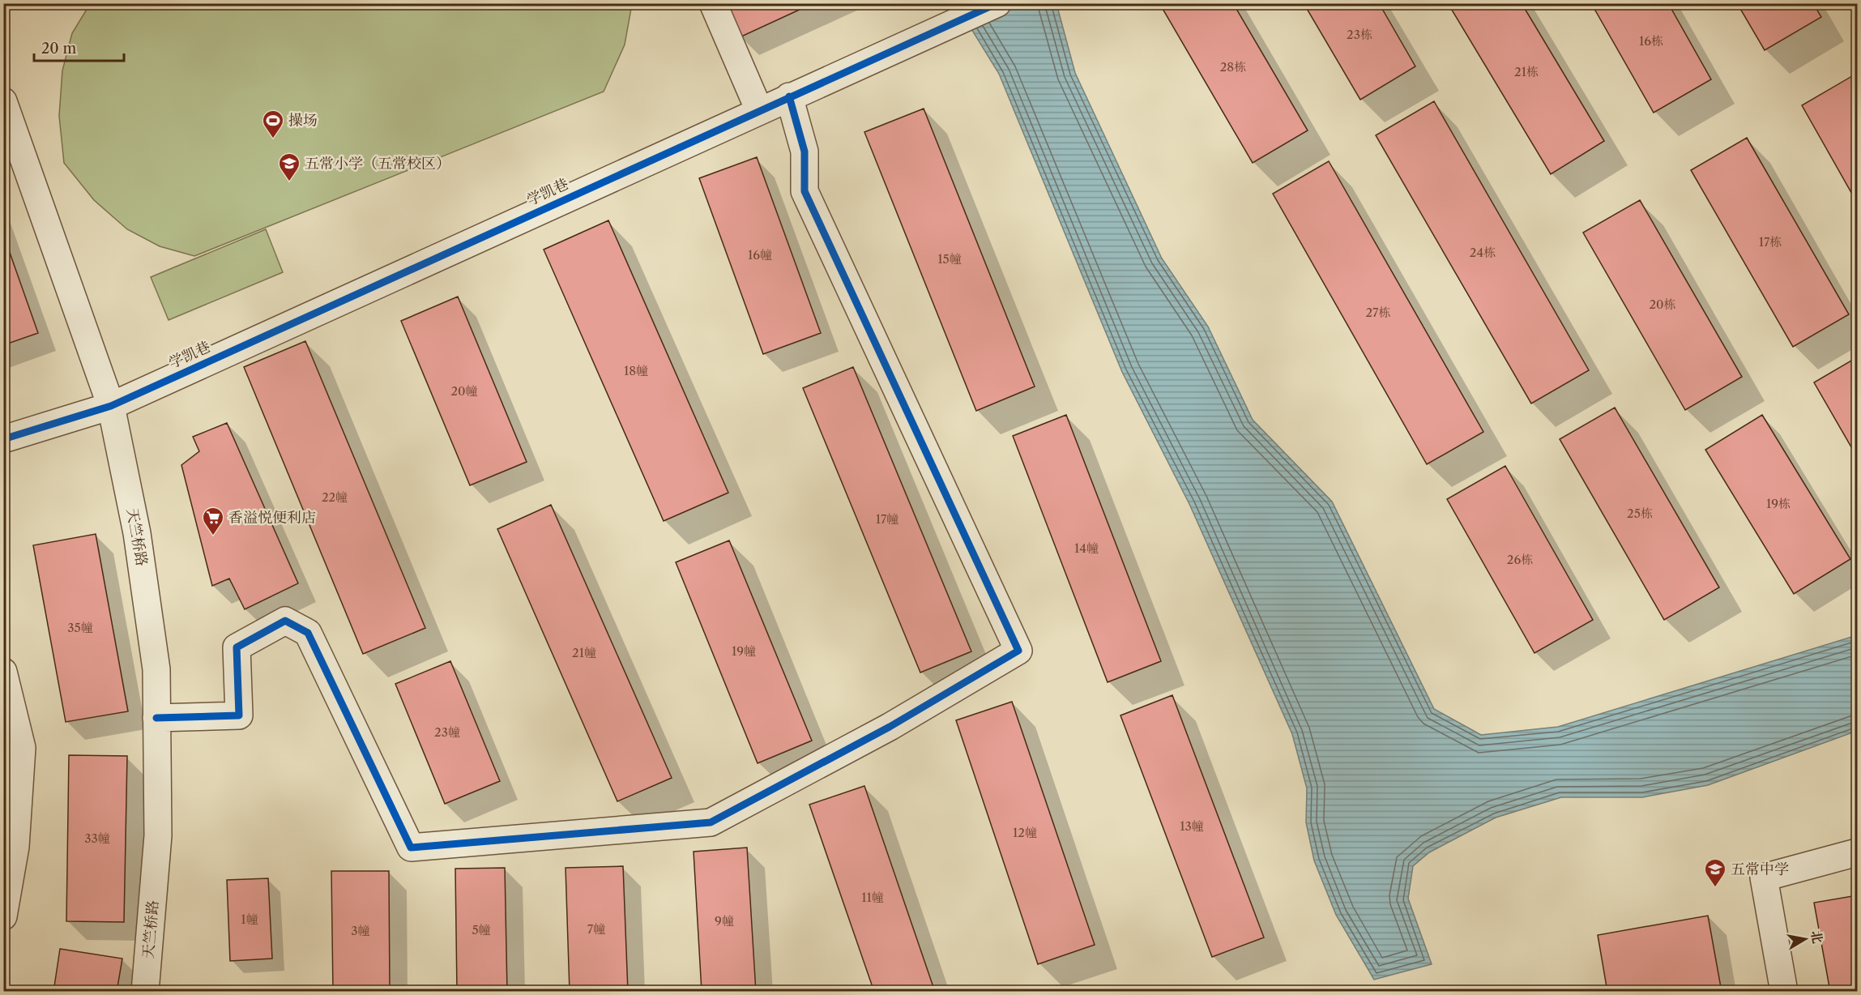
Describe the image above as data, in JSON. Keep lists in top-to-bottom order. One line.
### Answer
{"streets":{"street":["学凯巷","天竺桥路"]},"crossings":[["学凯巷","天竺桥路"]],"places":{"sports":["操场"],"school or university":["五常小学（五常校区）","五常中学"],"supermarket":["香溢悦便利店"]},"house_numbers":["23栋","16栋","28栋","21栋","17栋","24栋","16幢","15幢","20栋","27栋","18幢","20幢","22幢","19栋","25栋","17幢","14幢","26栋","35幢","19幢","21幢","23幢","13幢","12幢","33幢","11幢","1幢","9幢","7幢","5幢","3幢"],"scale_bar":"20 m","north":"right"}
